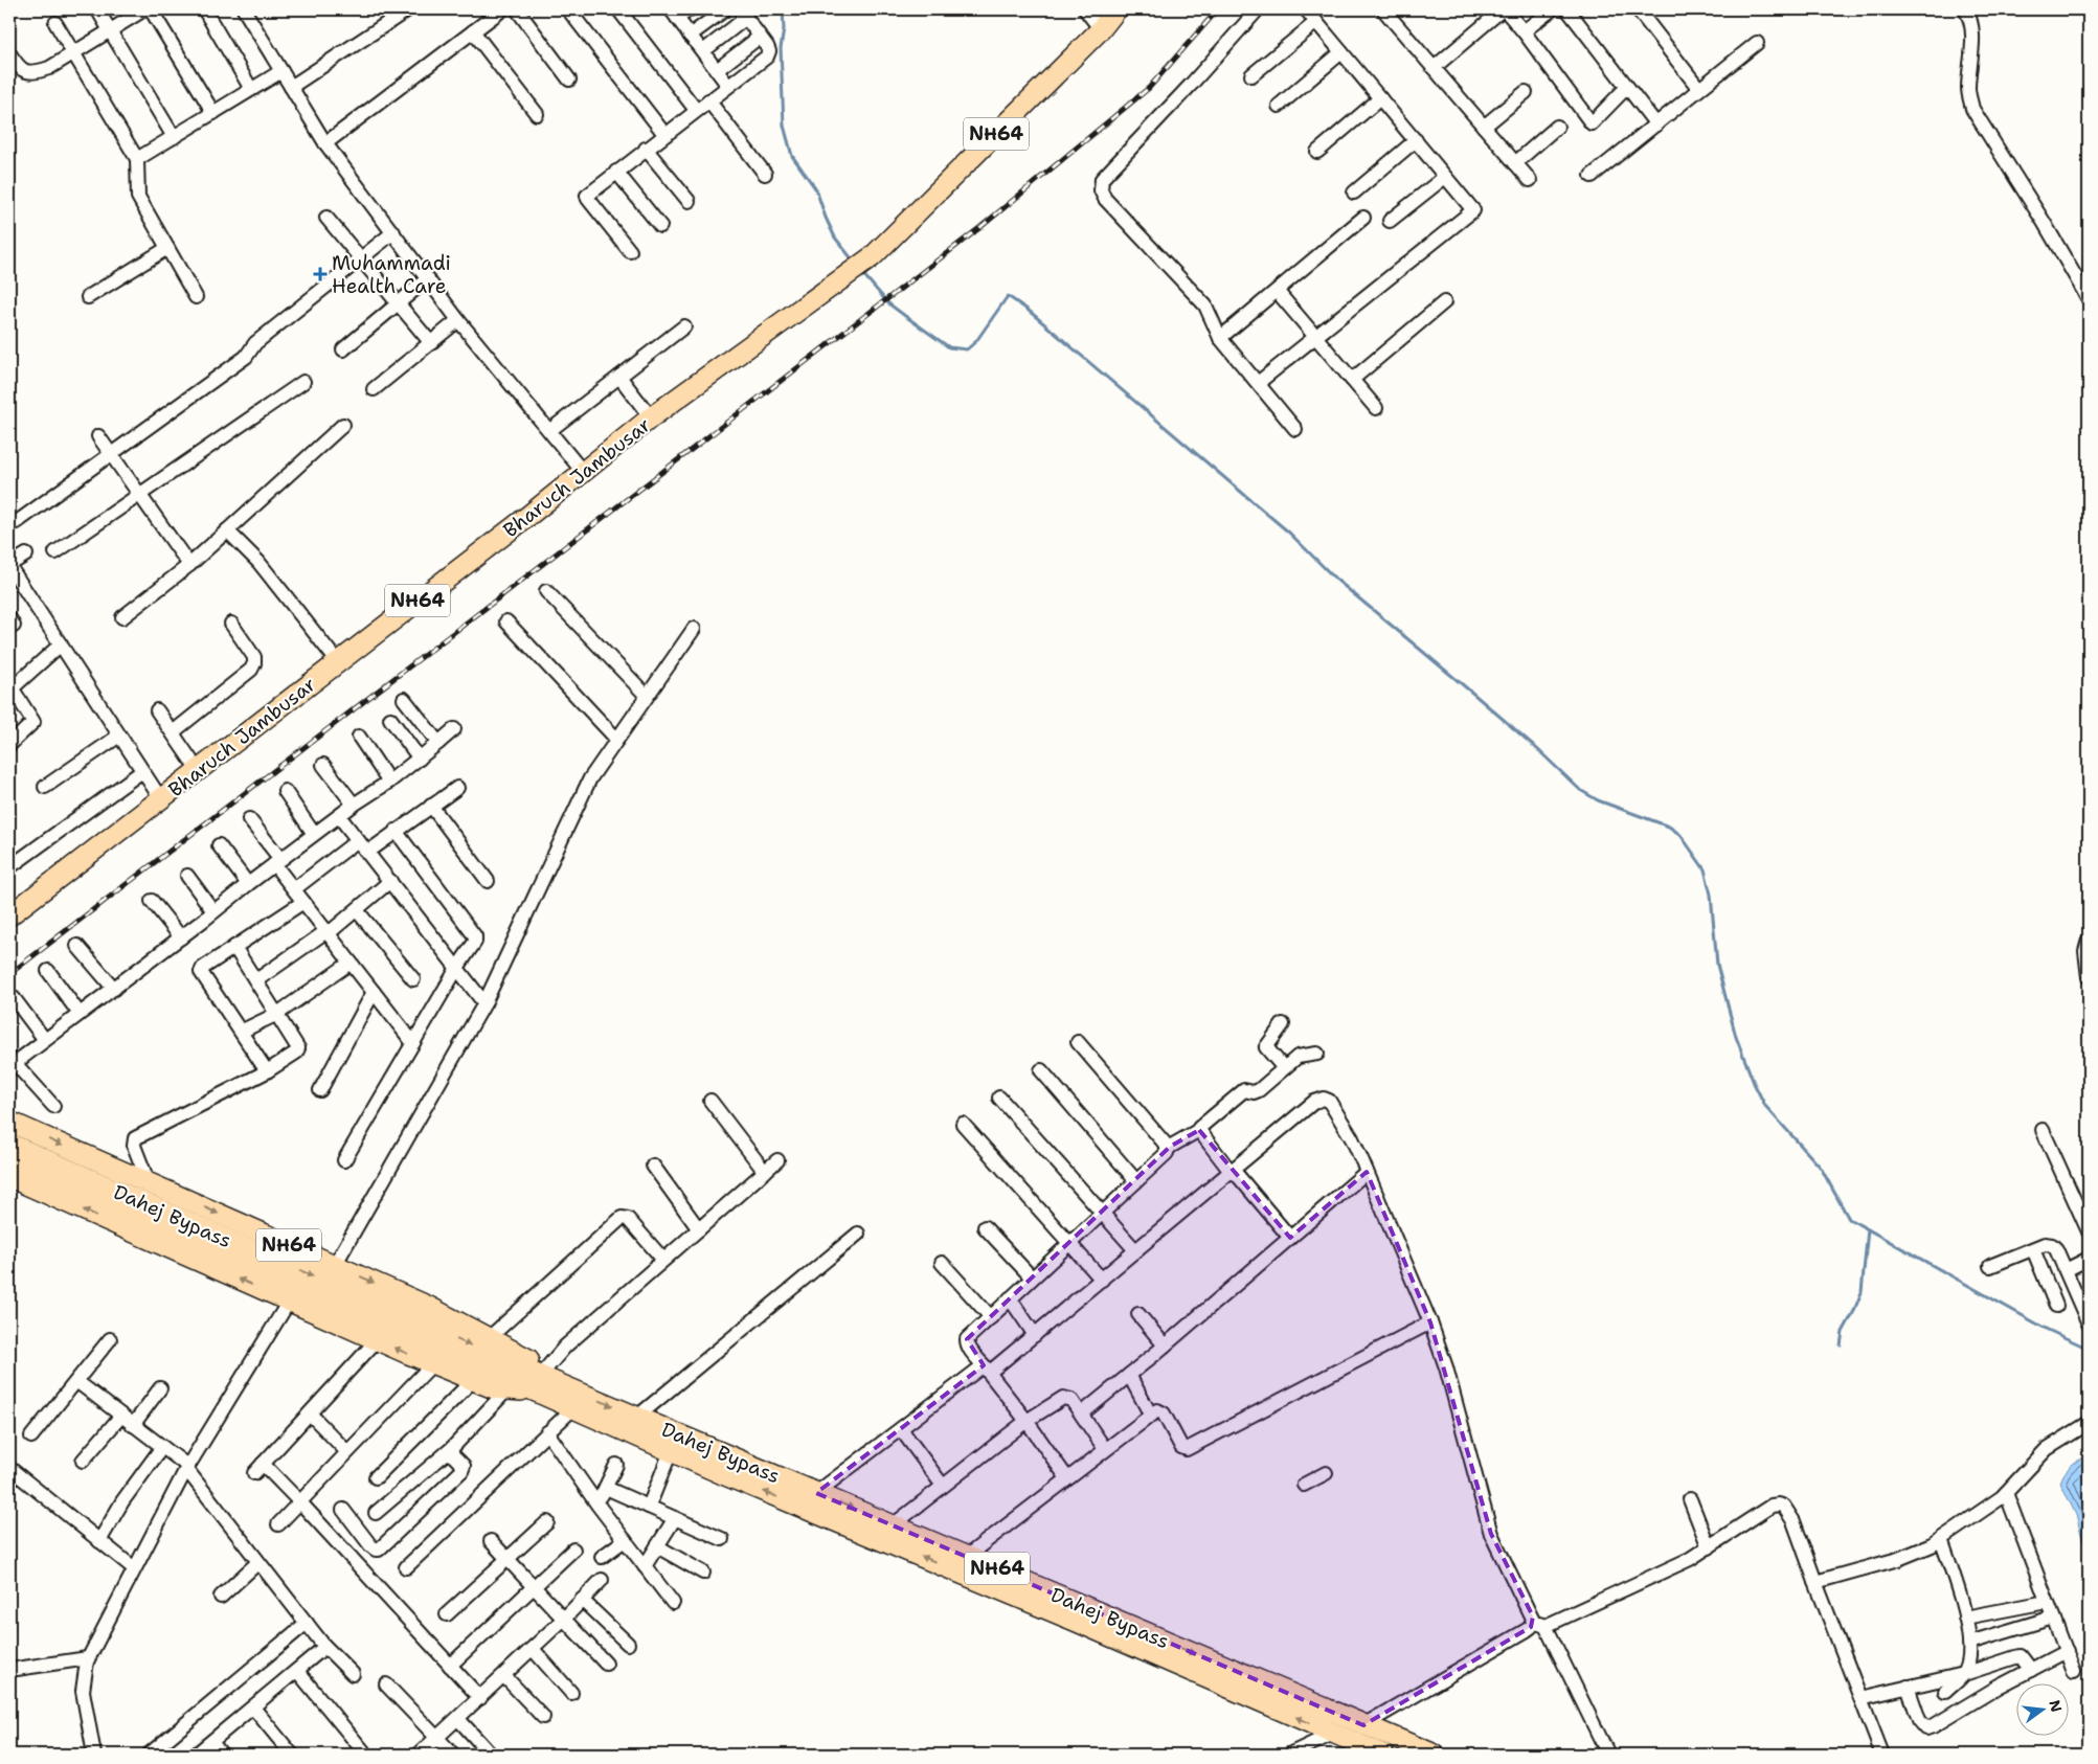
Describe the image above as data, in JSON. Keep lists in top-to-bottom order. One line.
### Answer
{"streets":{"highway":["NH64","Bharuch Jambusar","Dahej Bypass"]},"crossings":[["NH64","Dahej Bypass"]],"places":{"health":["Muhammadi Health Care"]},"north":"right"}
